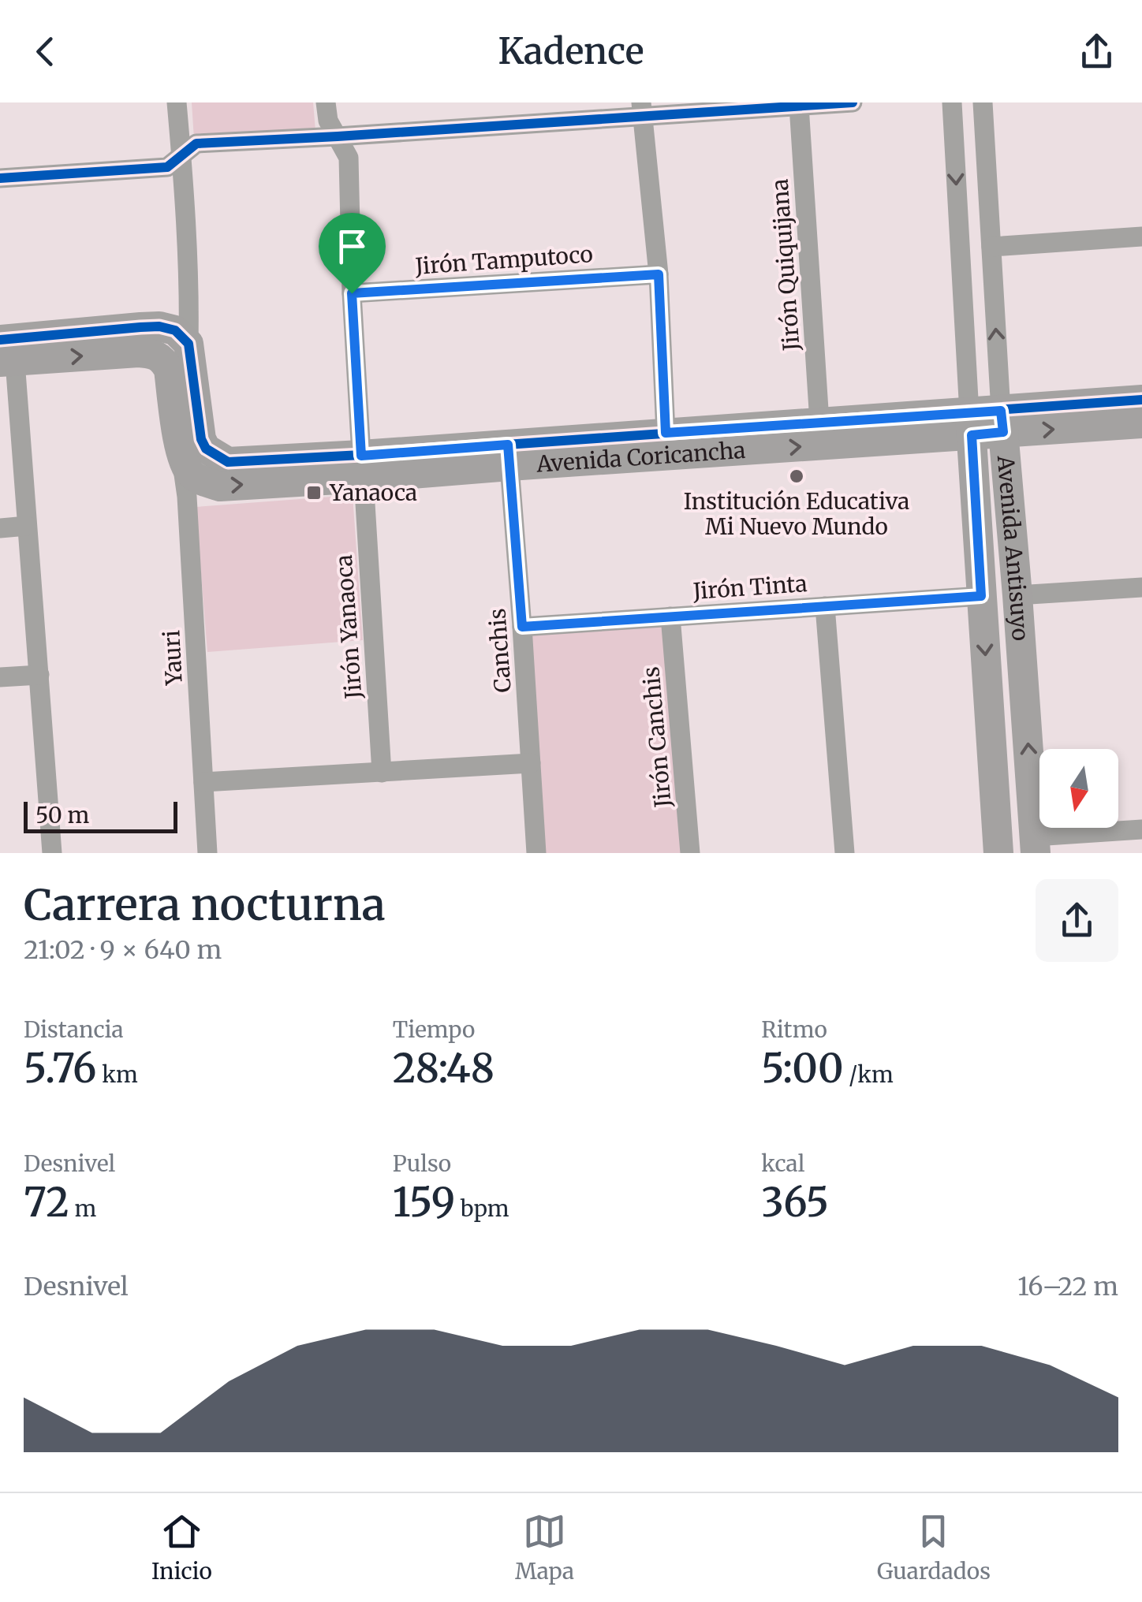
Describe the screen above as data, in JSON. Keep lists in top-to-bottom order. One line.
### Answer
{"streets":{"street":["Jirón Tamputoco","Jirón Quiquijana","Avenida Coricancha","Avenida Antisuyo","Jirón Tinta","Jirón Yanaoca","Canchis","Yauri","Jirón Canchis"]},"crossings":[["Jirón Tamputoco","Jirón Yanaoca"],["Jirón Quiquijana","Avenida Coricancha"],["Avenida Coricancha","Avenida Antisuyo"],["Avenida Coricancha","Jirón Yanaoca"],["Avenida Coricancha","Canchis"],["Avenida Coricancha","Yauri"],["Avenida Antisuyo","Jirón Tinta"],["Jirón Tinta","Canchis"],["Jirón Tinta","Jirón Canchis"]],"places":{"other":["Institución Educativa Mi Nuevo Mundo"],"transit":["Yanaoca"]},"scale_bar":"50 m","north":"bottom","page":{"header":"Kadence","scale":"50 m","heading":["Carrera nocturna","21:02 · 9 × 640 m"],"stats":[["Distancia","5.76 km"],["Tiempo","28:48"],["Ritmo","5:00 /km"],["Desnivel","72 m"],["Pulso","159 bpm"],["kcal","365"]],"chart":["Desnivel","16–22 m"],"tabs":["Inicio","Mapa","Guardados"]}}
